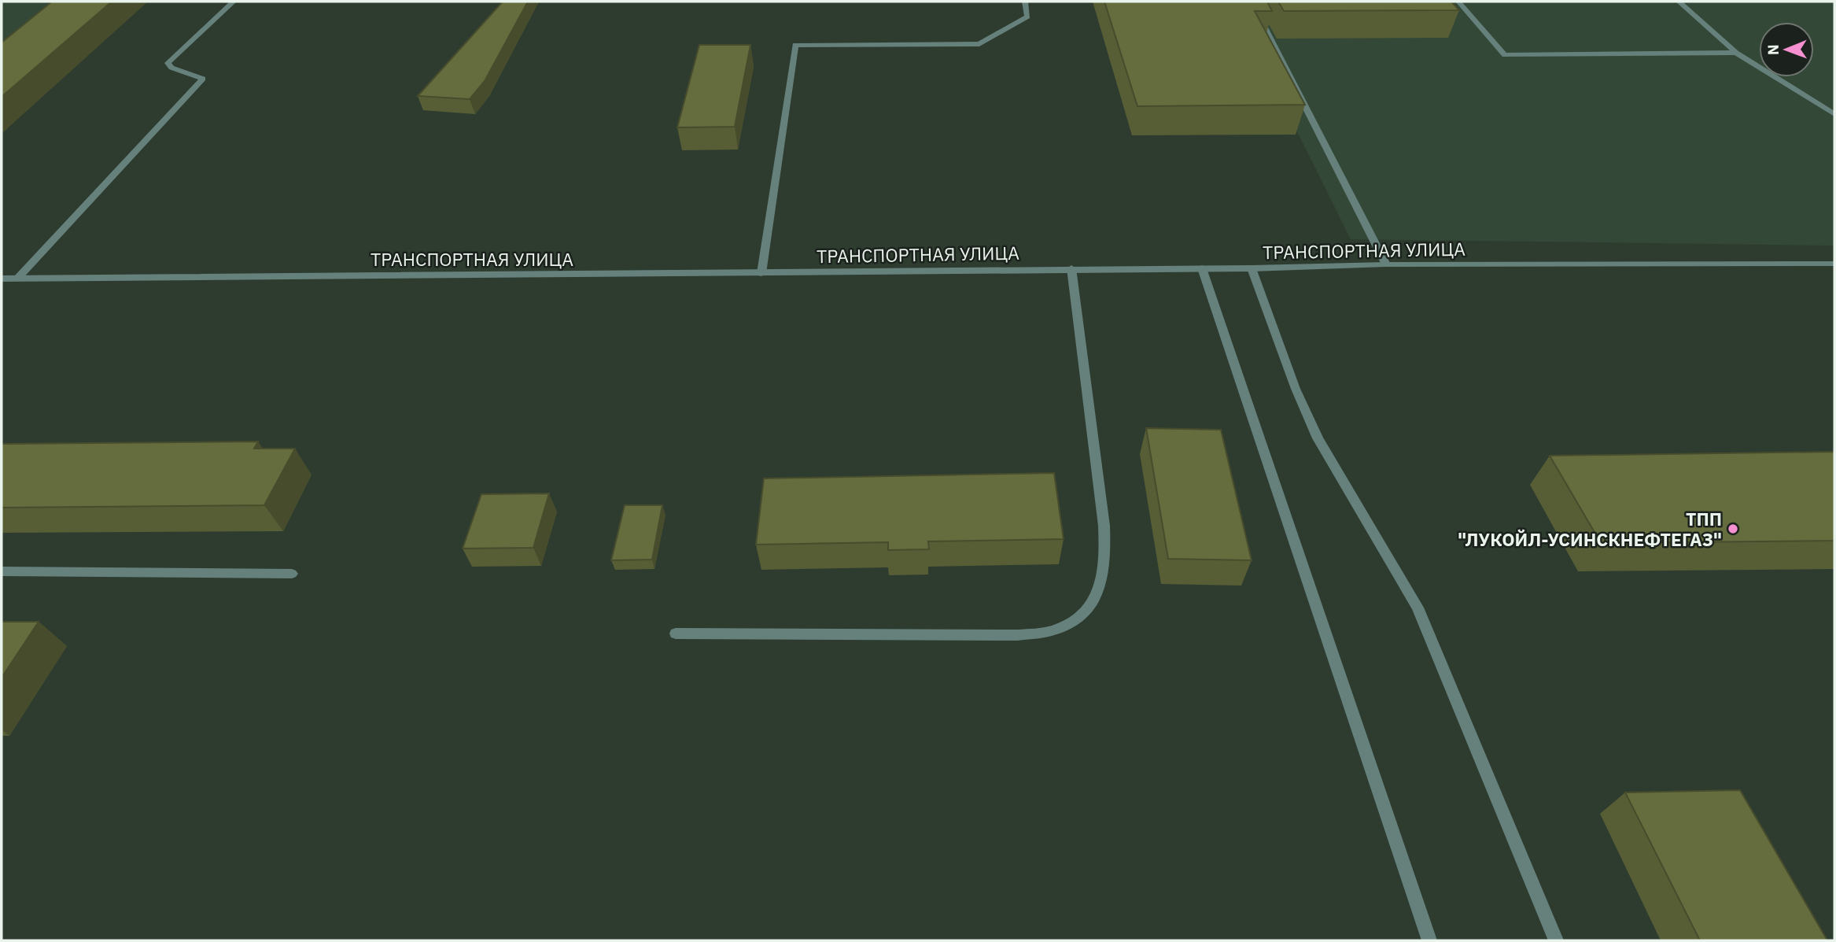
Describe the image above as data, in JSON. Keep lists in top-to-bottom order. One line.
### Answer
{"streets":{"street":["ТРАНСПОРТНАЯ УЛИЦА"]},"places":["ТПП \"ЛУКОЙЛ-УСИНСКНЕФТЕГАЗ\""],"north":"left"}
